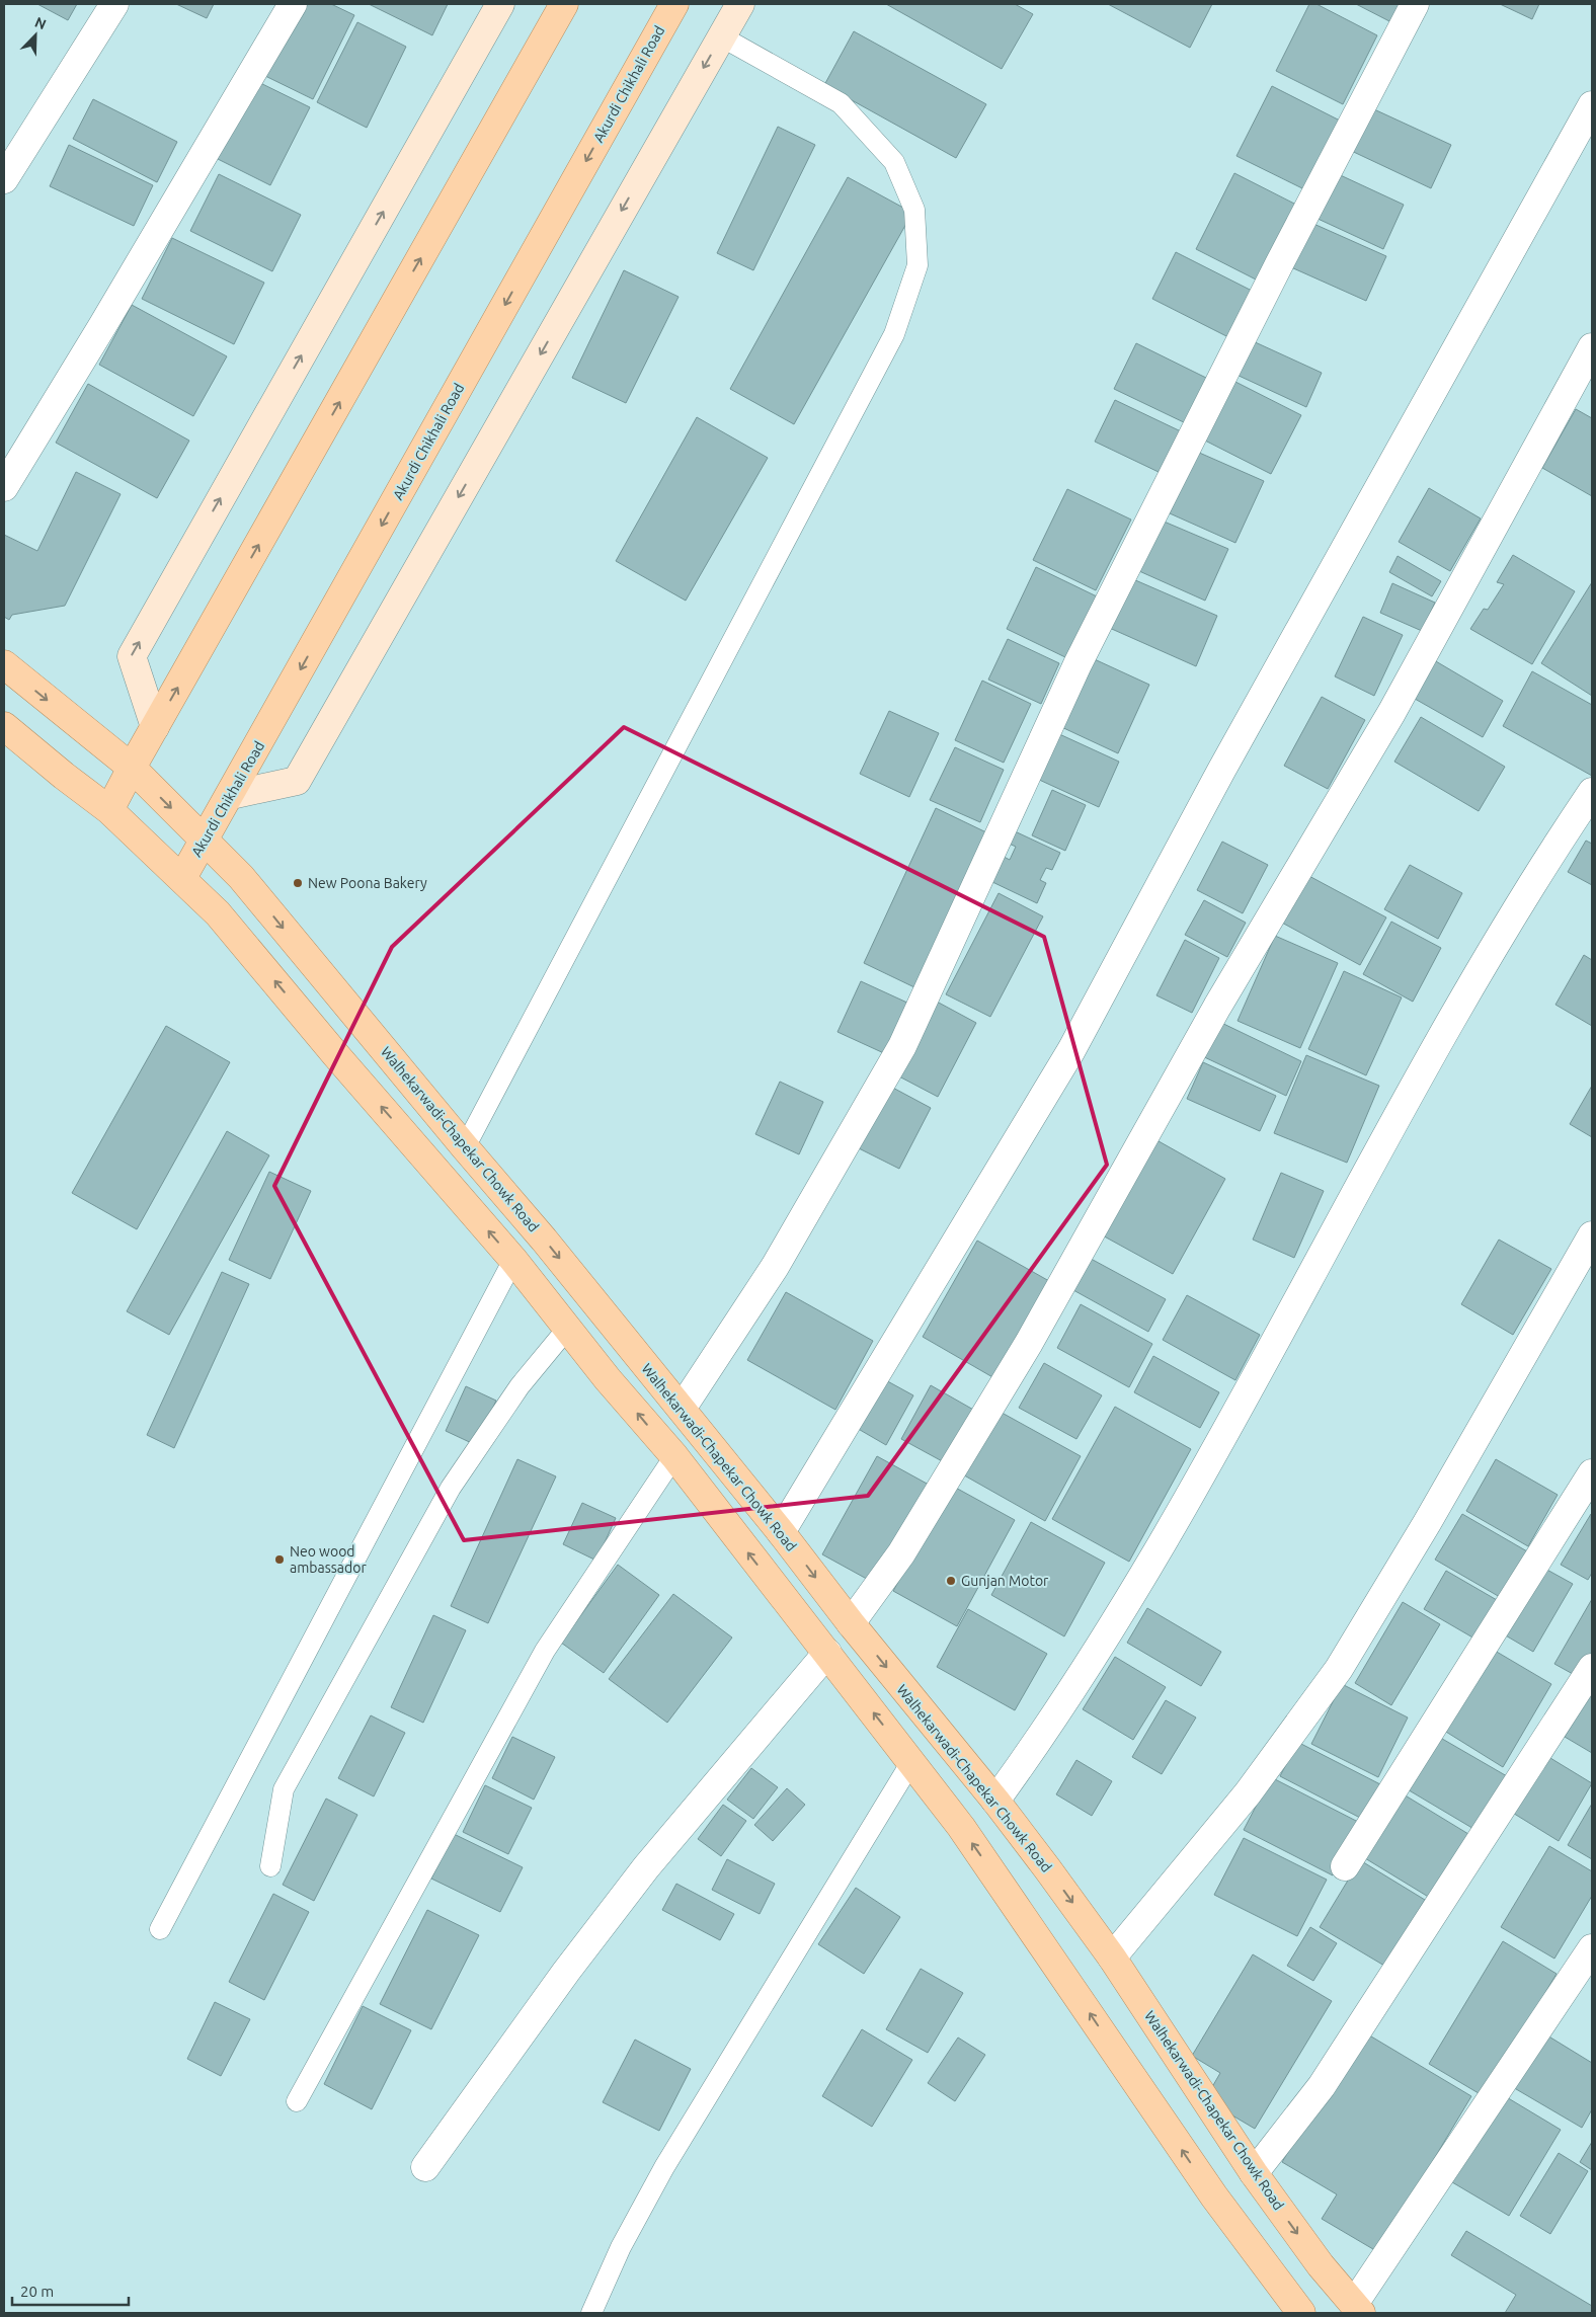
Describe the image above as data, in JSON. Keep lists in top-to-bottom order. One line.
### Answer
{"streets":{"main road":["Akurdi Chikhali Road","Walhekarwadi-Chapekar Chowk Road"]},"crossings":[["Akurdi Chikhali Road","Walhekarwadi-Chapekar Chowk Road"]],"places":["New Poona Bakery","Neo wood ambassador","Gunjan Motor"],"scale_bar":"20 m","north":"top right"}
